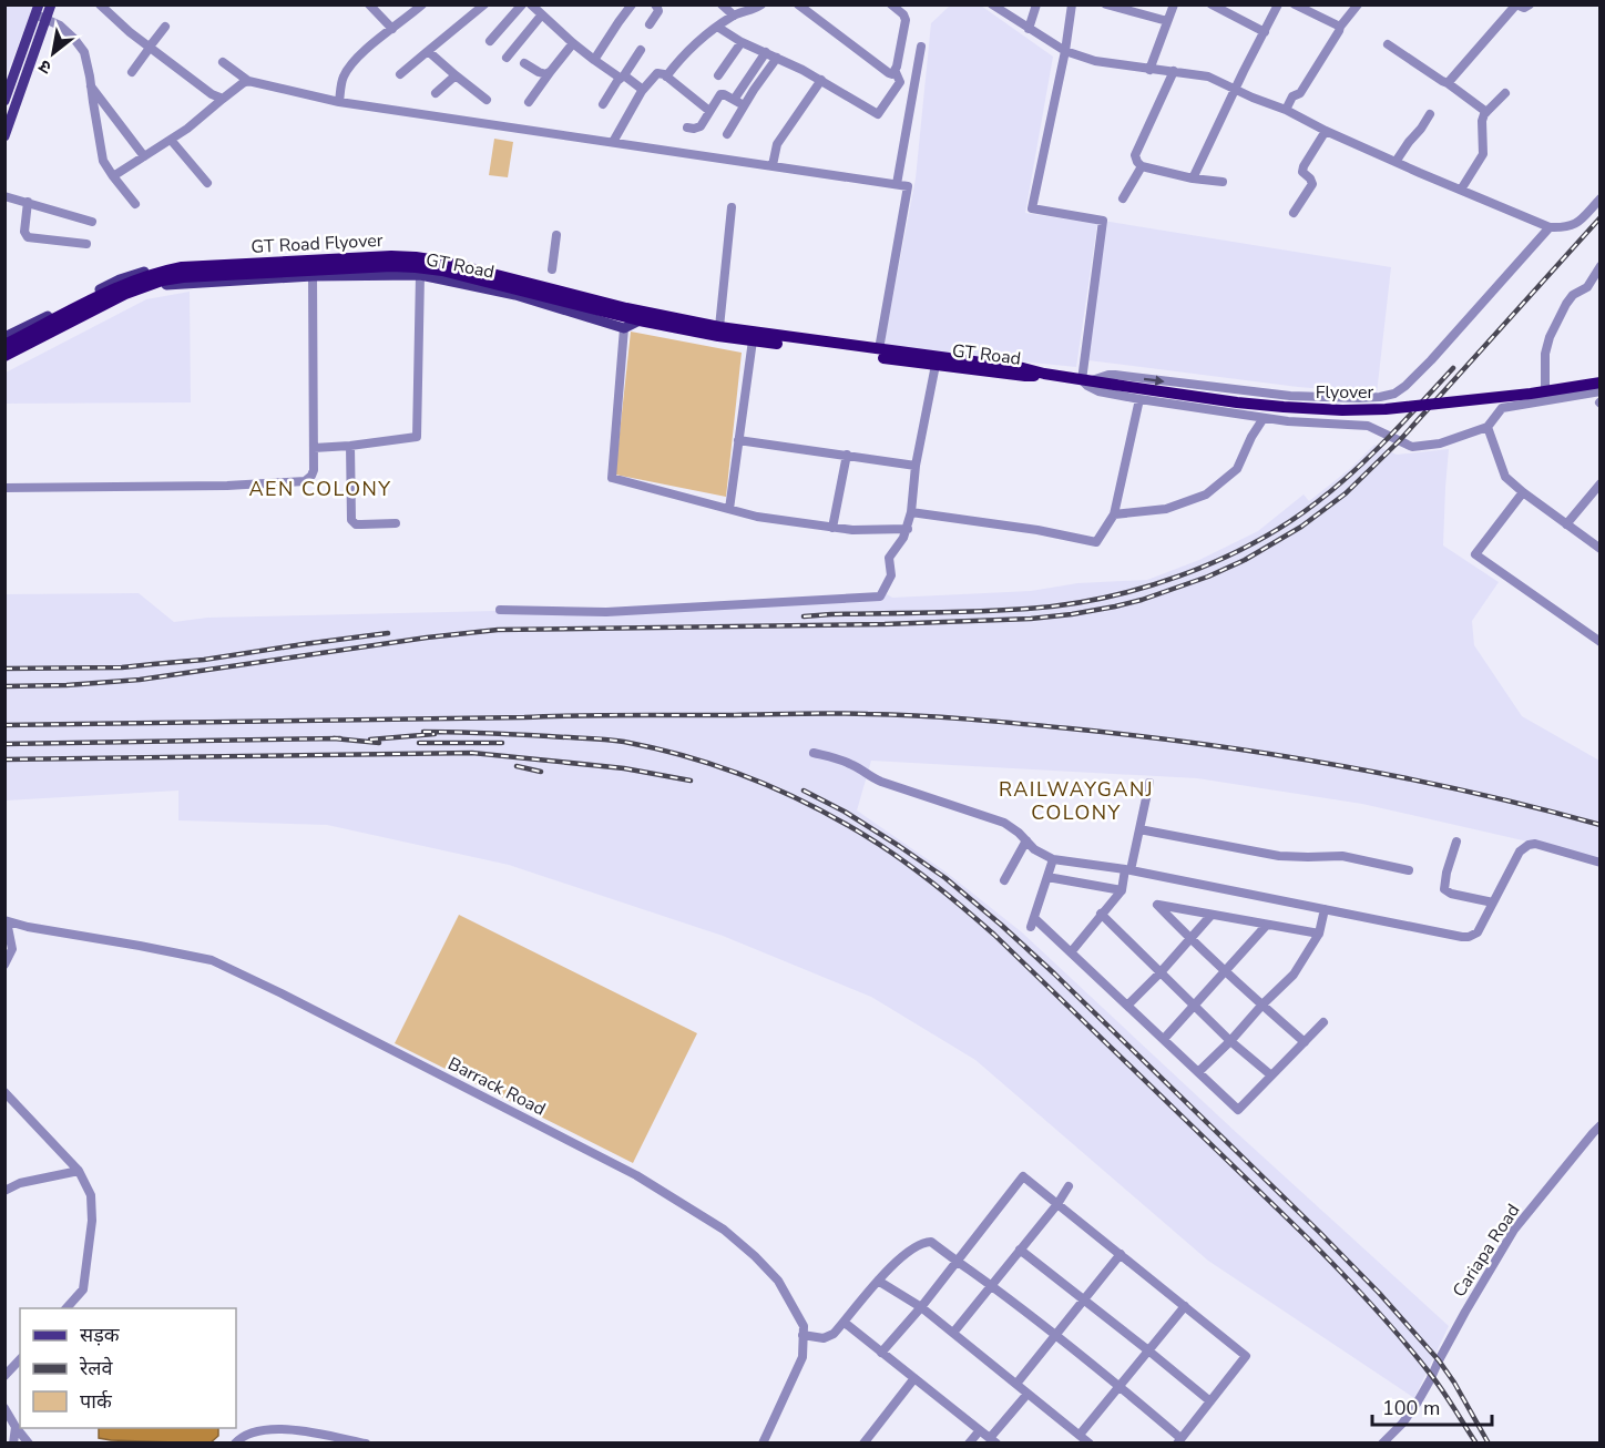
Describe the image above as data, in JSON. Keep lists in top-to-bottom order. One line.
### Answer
{"streets":{"highway":["GT Road Flyover","GT Road","Flyover"],"street":["Barrack Road","Cariapa Road"]},"crossings":[["GT Road Flyover","GT Road"],["GT Road","Flyover"]],"districts":["AEN COLONY","RAILWAYGANJ COLONY"],"legend":["सड़क","रेलवे","पार्क"],"scale_bar":"100 m","north":"bottom left"}
